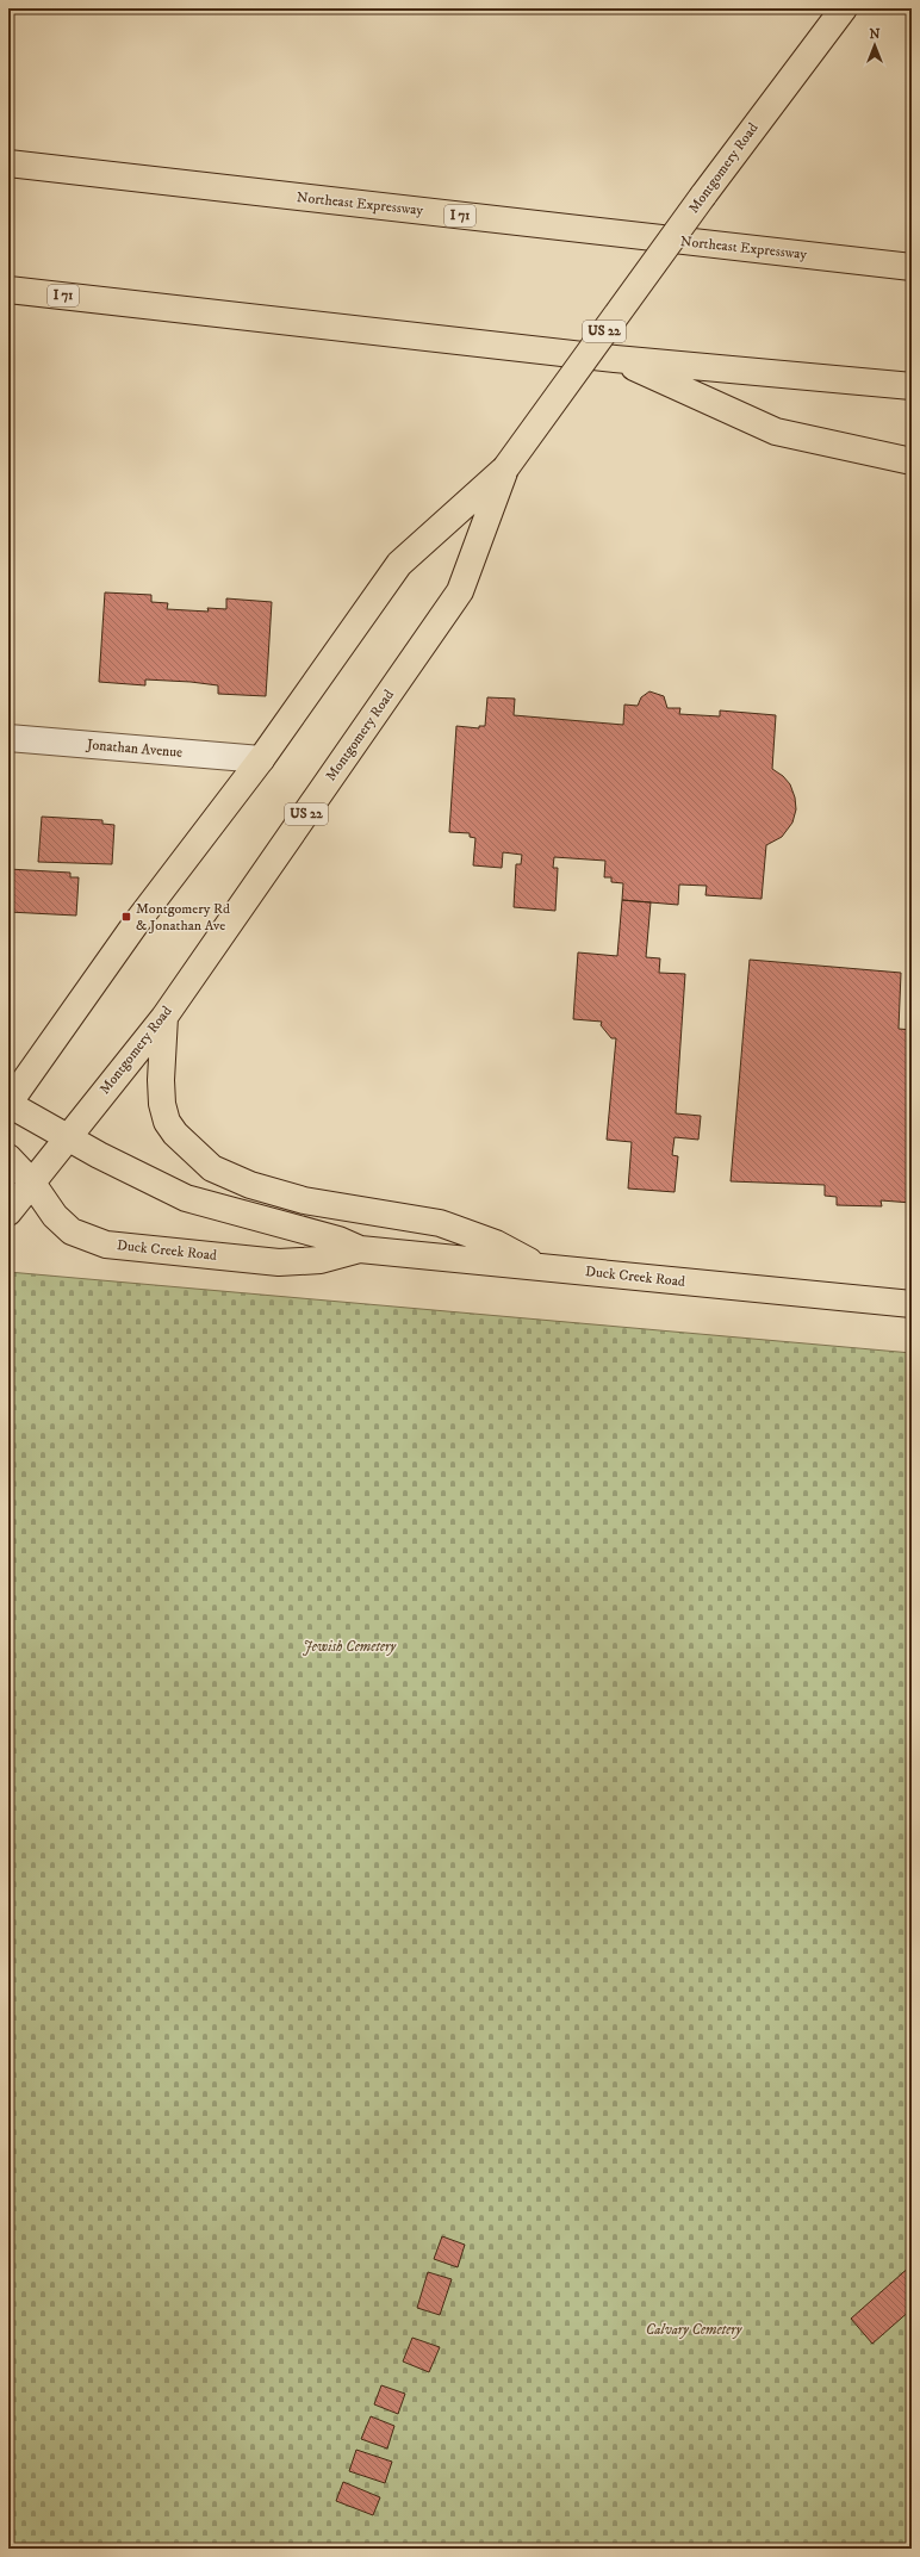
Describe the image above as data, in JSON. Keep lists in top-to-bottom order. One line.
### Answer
{"streets":{"main road":["Montgomery Road","Northeast Expressway","I 71","US 22","Duck Creek Road"],"street":["Jonathan Avenue"]},"crossings":[["Montgomery Road","Jonathan Avenue"],["Montgomery Road","Duck Creek Road"]],"parks":["Jewish Cemetery","Calvary Cemetery"],"places":{"transit":["Montgomery Rd & Jonathan Ave"]},"north":"top"}
